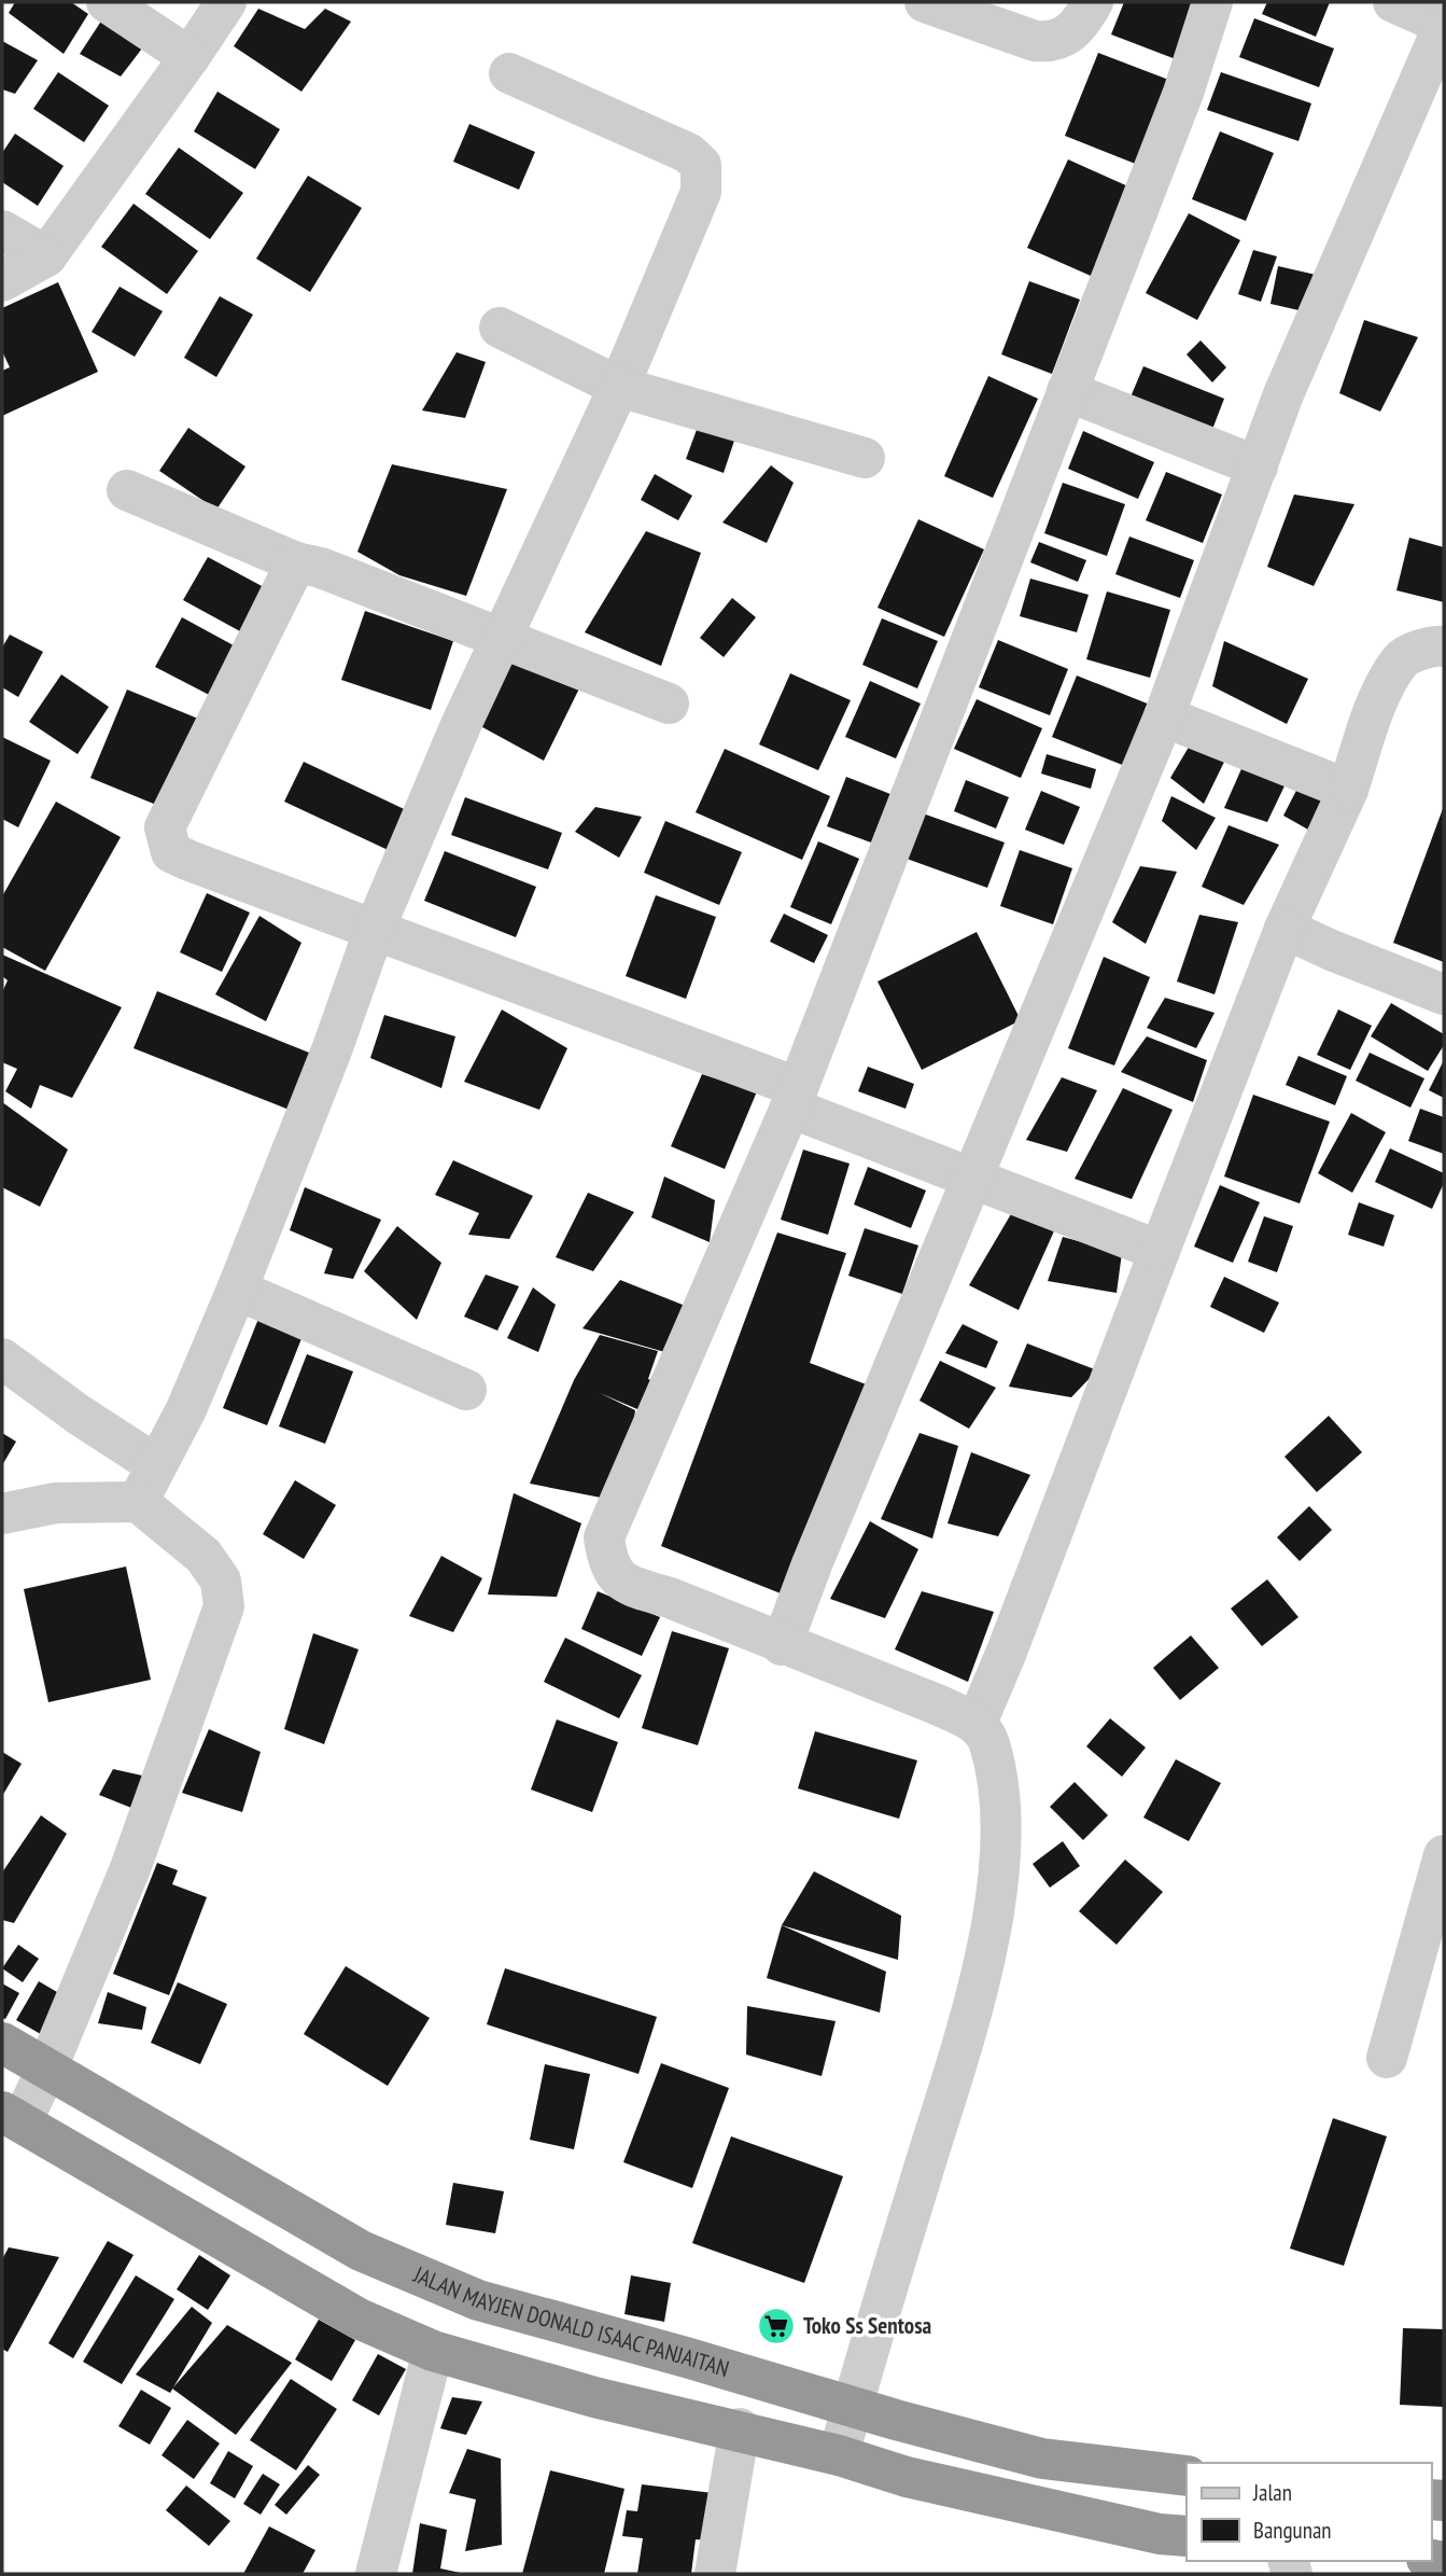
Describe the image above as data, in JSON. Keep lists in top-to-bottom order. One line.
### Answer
{"streets":{"highway":["JALAN MAYJEN DONALD ISAAC PANJAITAN"]},"places":{"supermarket":["Toko Ss Sentosa"]},"legend":["Jalan","Bangunan"]}
